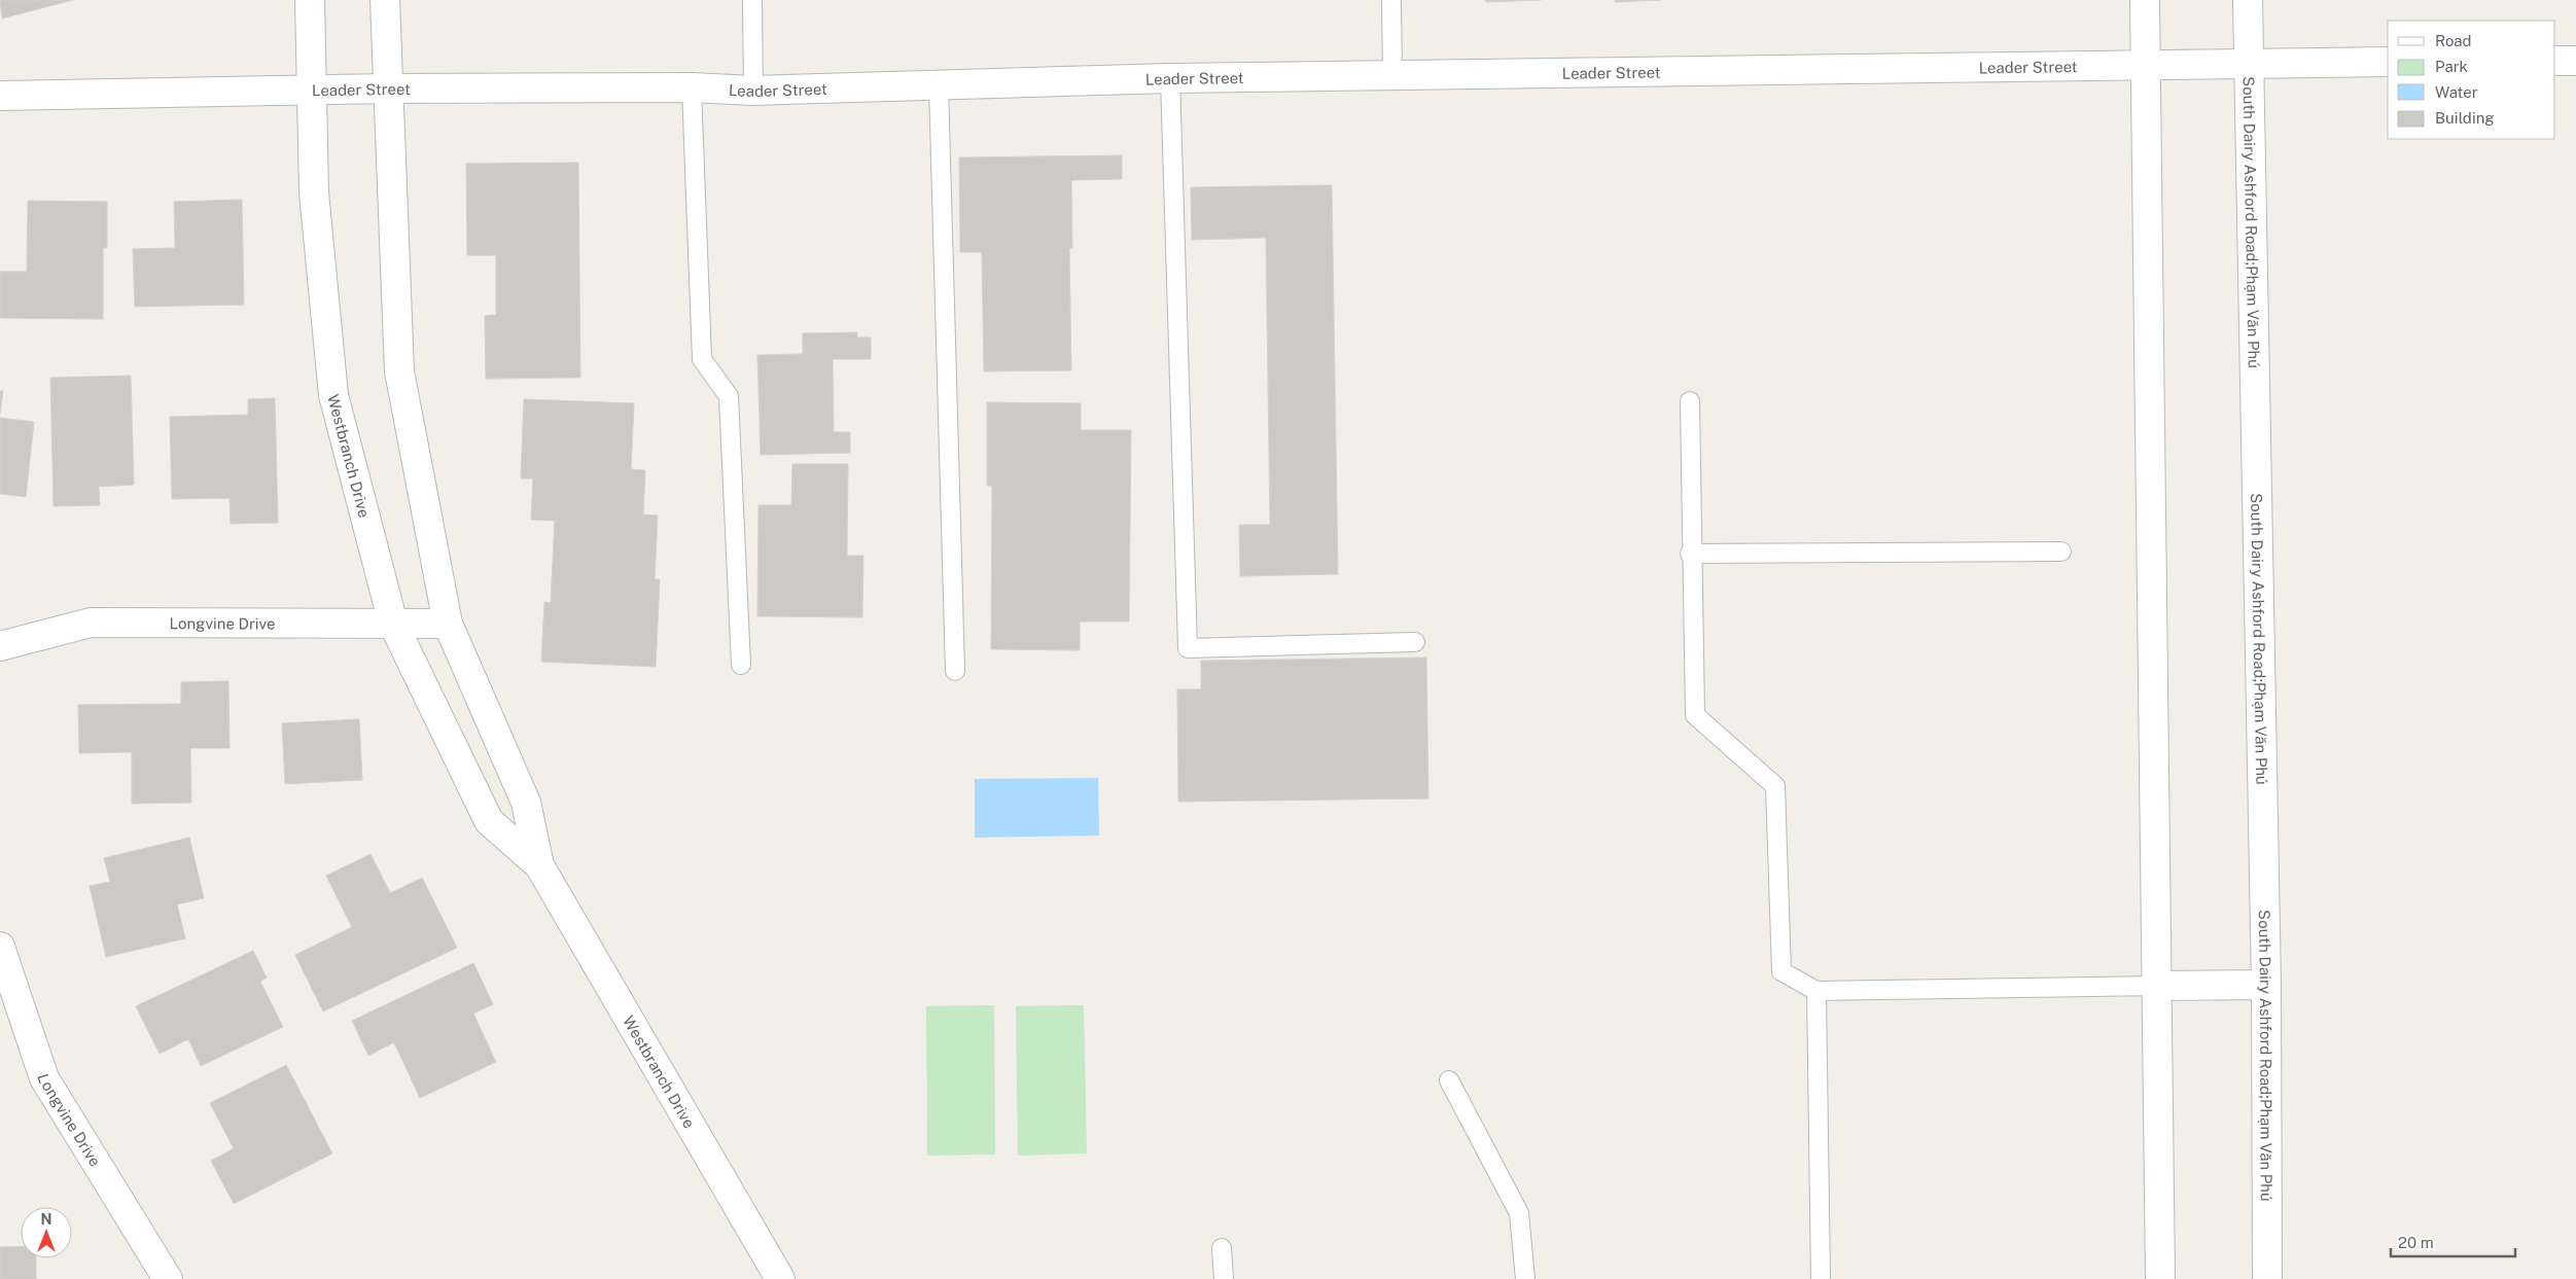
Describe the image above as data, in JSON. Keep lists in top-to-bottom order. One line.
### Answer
{"streets":{"street":["Leader Street","South Dairy Ashford Road;Phạm Văn Phú","Westbranch Drive","Longvine Drive"]},"crossings":[["Leader Street","South Dairy Ashford Road;Phạm Văn Phú"],["Leader Street","Westbranch Drive"],["Westbranch Drive","Longvine Drive"]],"legend":["Road","Park","Water","Building"],"scale_bar":"20 m","north":"top"}
